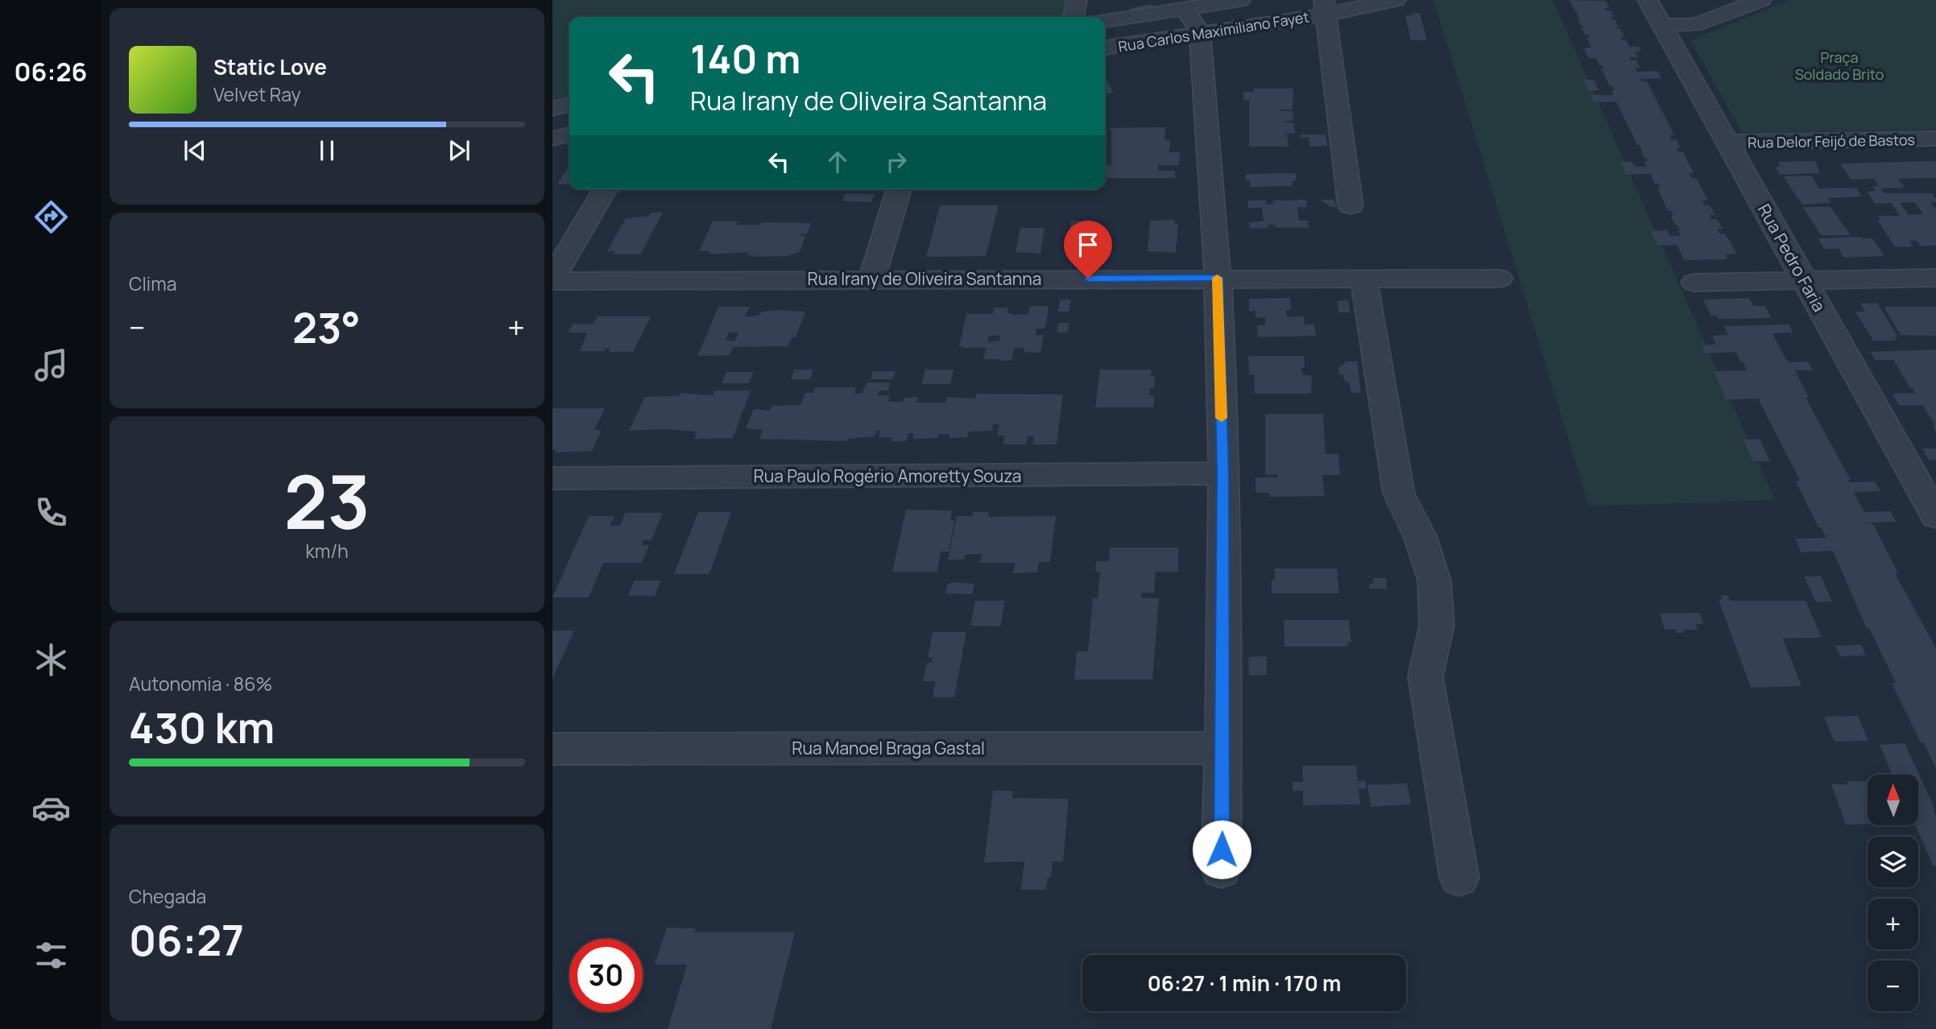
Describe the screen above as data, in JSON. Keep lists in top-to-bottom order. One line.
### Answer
{"streets":{"street":["Rua Carlos Maximiliano Fayet","Rua Delor Feijó de Bastos","Rua Pedro Faria","Rua Irany de Oliveira Santanna","Rua Paulo Rogério Amoretty Souza","Rua Manoel Braga Gastal"]},"crossings":[["Rua Delor Feijó de Bastos","Rua Pedro Faria"]],"parks":["Praça Soldado Brito"],"north":"top","page":{"tabs":"06:26","turn":["140 m","Rua Irany de Oliveira Santanna"],"song":["Static Love","Velvet Ray"],"tile":["Clima",["23","km/h"],["Autonomia · 86%","430 km"],["Chegada","06:27"]],"heat":["−","23°","+"],"map_buttons":["+","−"],"limit":"30","trip":"06:27 · 1 min · 170 m"}}
